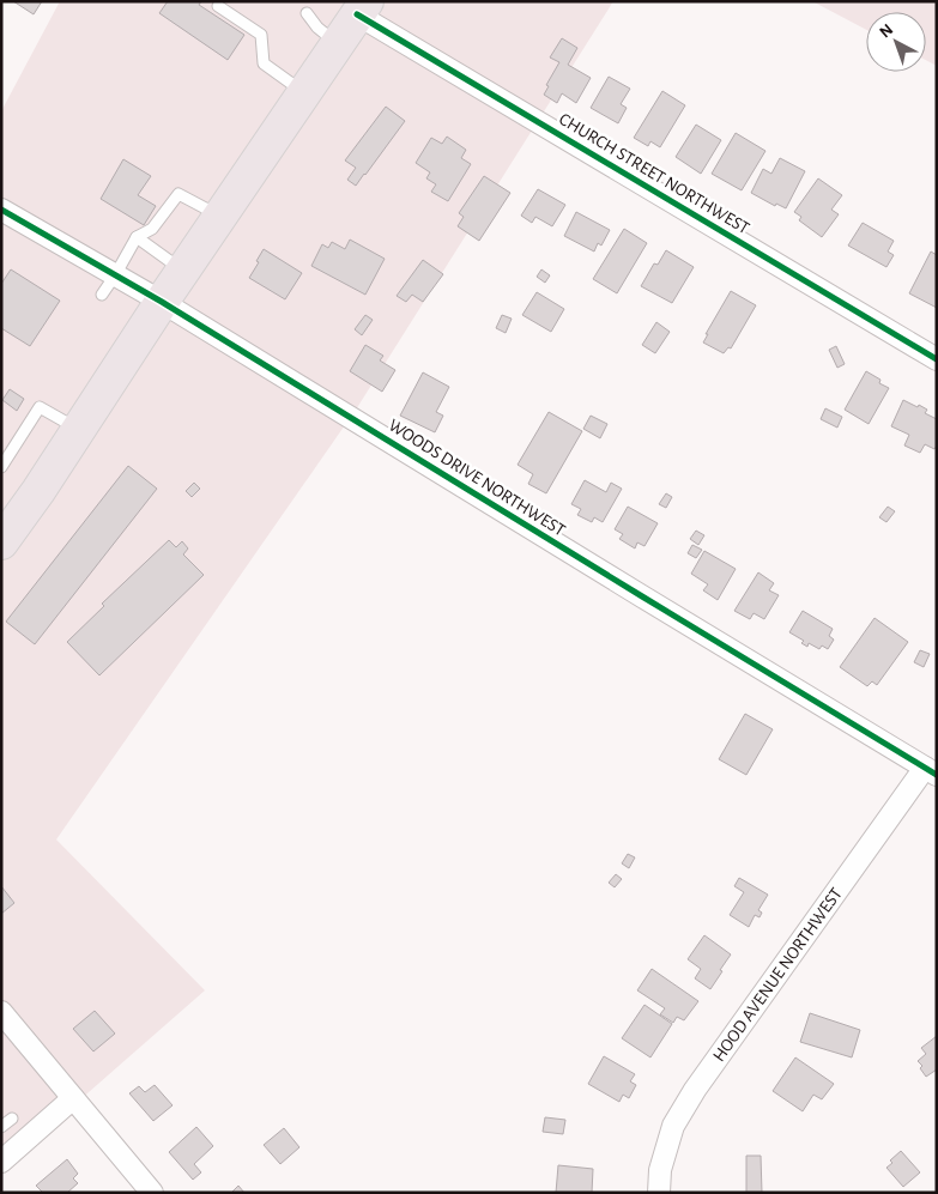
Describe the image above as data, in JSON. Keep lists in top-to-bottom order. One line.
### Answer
{"streets":{"street":["CHURCH STREET NORTHWEST","WOODS DRIVE NORTHWEST","HOOD AVENUE NORTHWEST"]},"crossings":[["WOODS DRIVE NORTHWEST","HOOD AVENUE NORTHWEST"]],"north":"top left"}
